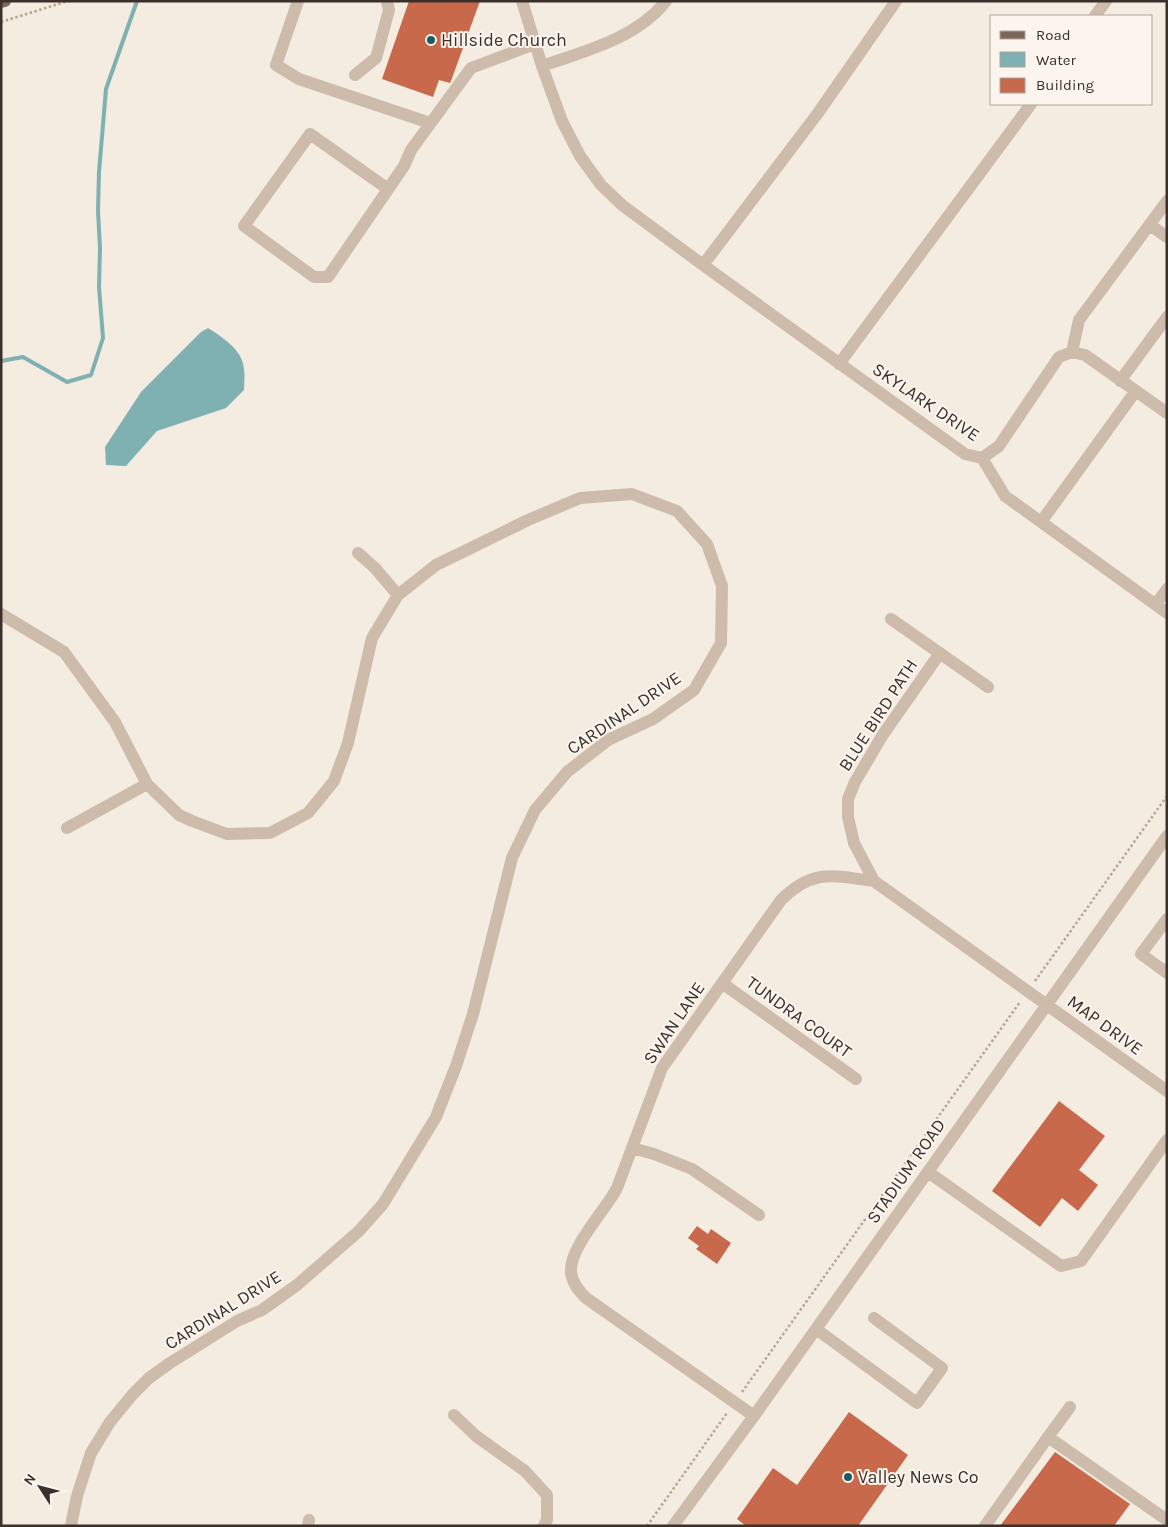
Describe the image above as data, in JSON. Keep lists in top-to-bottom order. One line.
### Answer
{"streets":{"street":["SKYLARK DRIVE","CARDINAL DRIVE","BLUE BIRD PATH","TUNDRA COURT","SWAN LANE","MAP DRIVE","STADIUM ROAD"]},"crossings":[["BLUE BIRD PATH","SWAN LANE"],["TUNDRA COURT","SWAN LANE"],["SWAN LANE","MAP DRIVE"],["SWAN LANE","STADIUM ROAD"],["MAP DRIVE","STADIUM ROAD"]],"places":["Hillside Church","Valley News Co"],"legend":["Road","Water","Building"],"north":"top left"}
